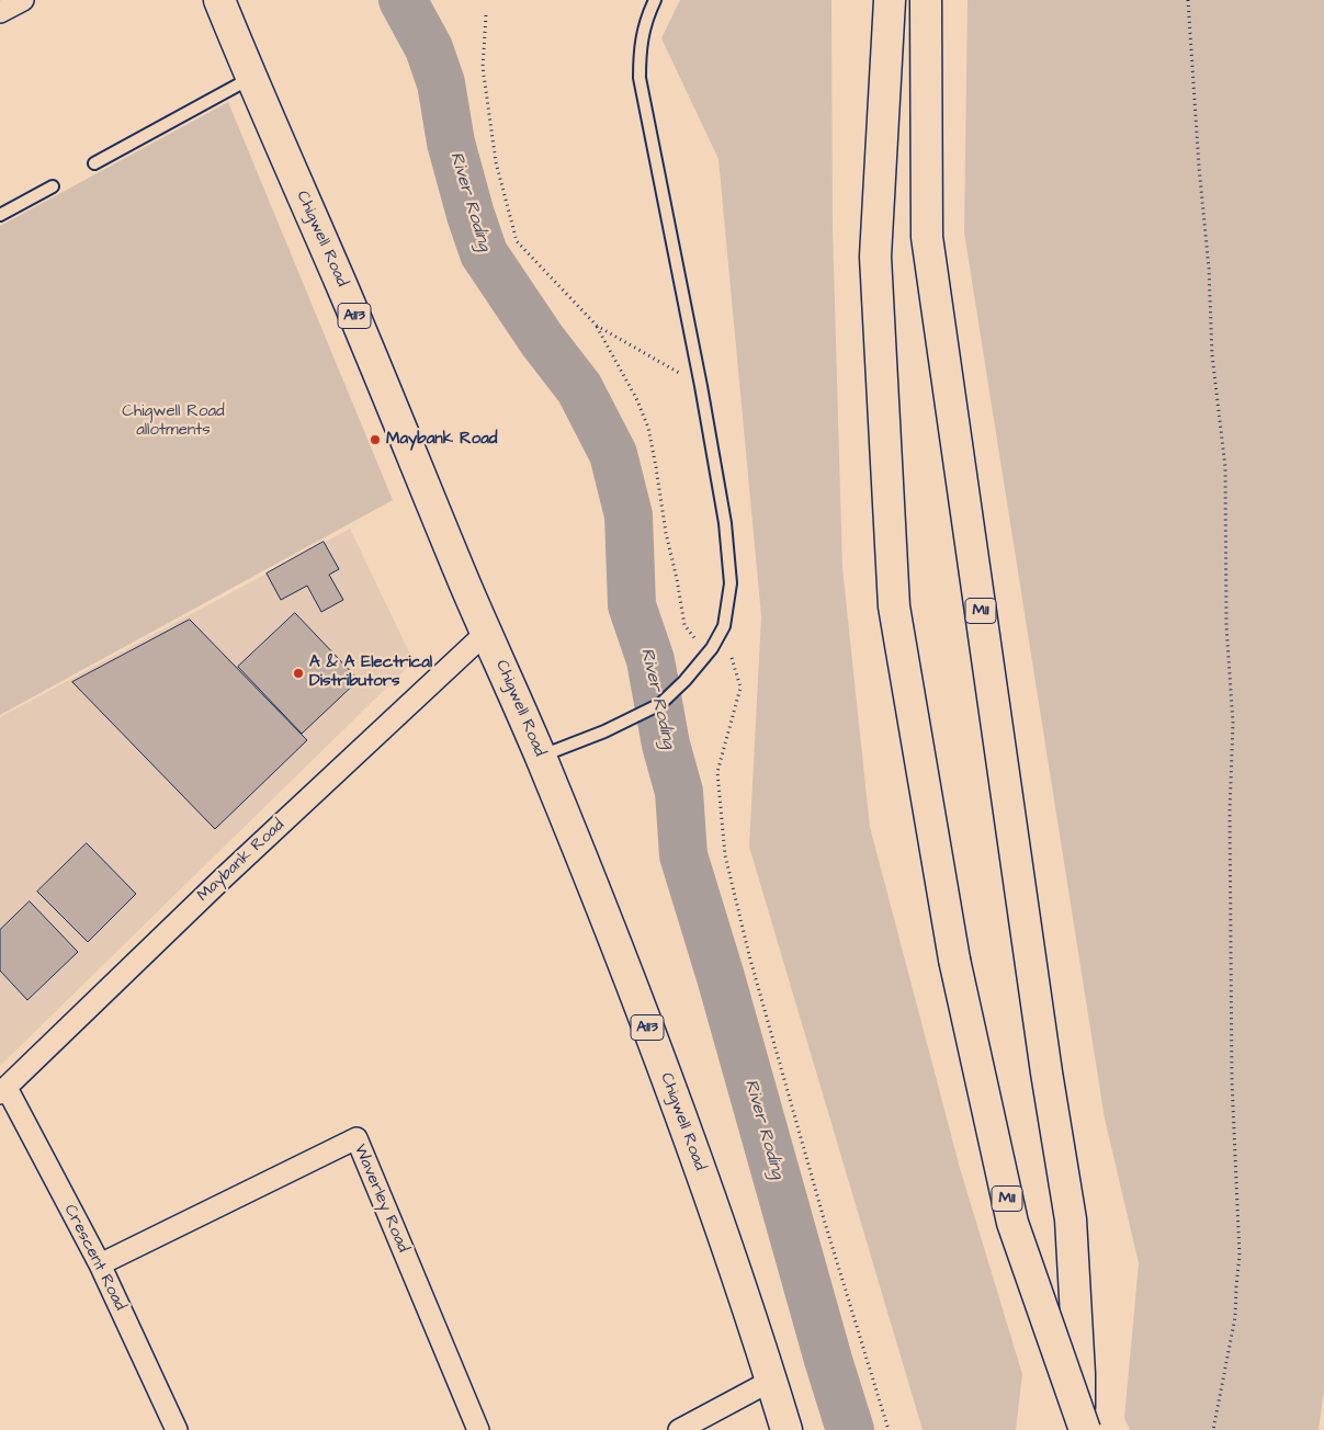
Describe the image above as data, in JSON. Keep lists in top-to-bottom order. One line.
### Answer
{"streets":{"main road":["Chigwell Road","A113","M11"],"street":["Maybank Road","Waverley Road","Crescent Road"]},"crossings":[["Chigwell Road","Maybank Road"],["Maybank Road","Crescent Road"],["Waverley Road","Crescent Road"]],"water":["River Roding"],"parks":["Chigwell Road allotments"],"places":["Maybank Road","A & A Electrical Distributors"]}
